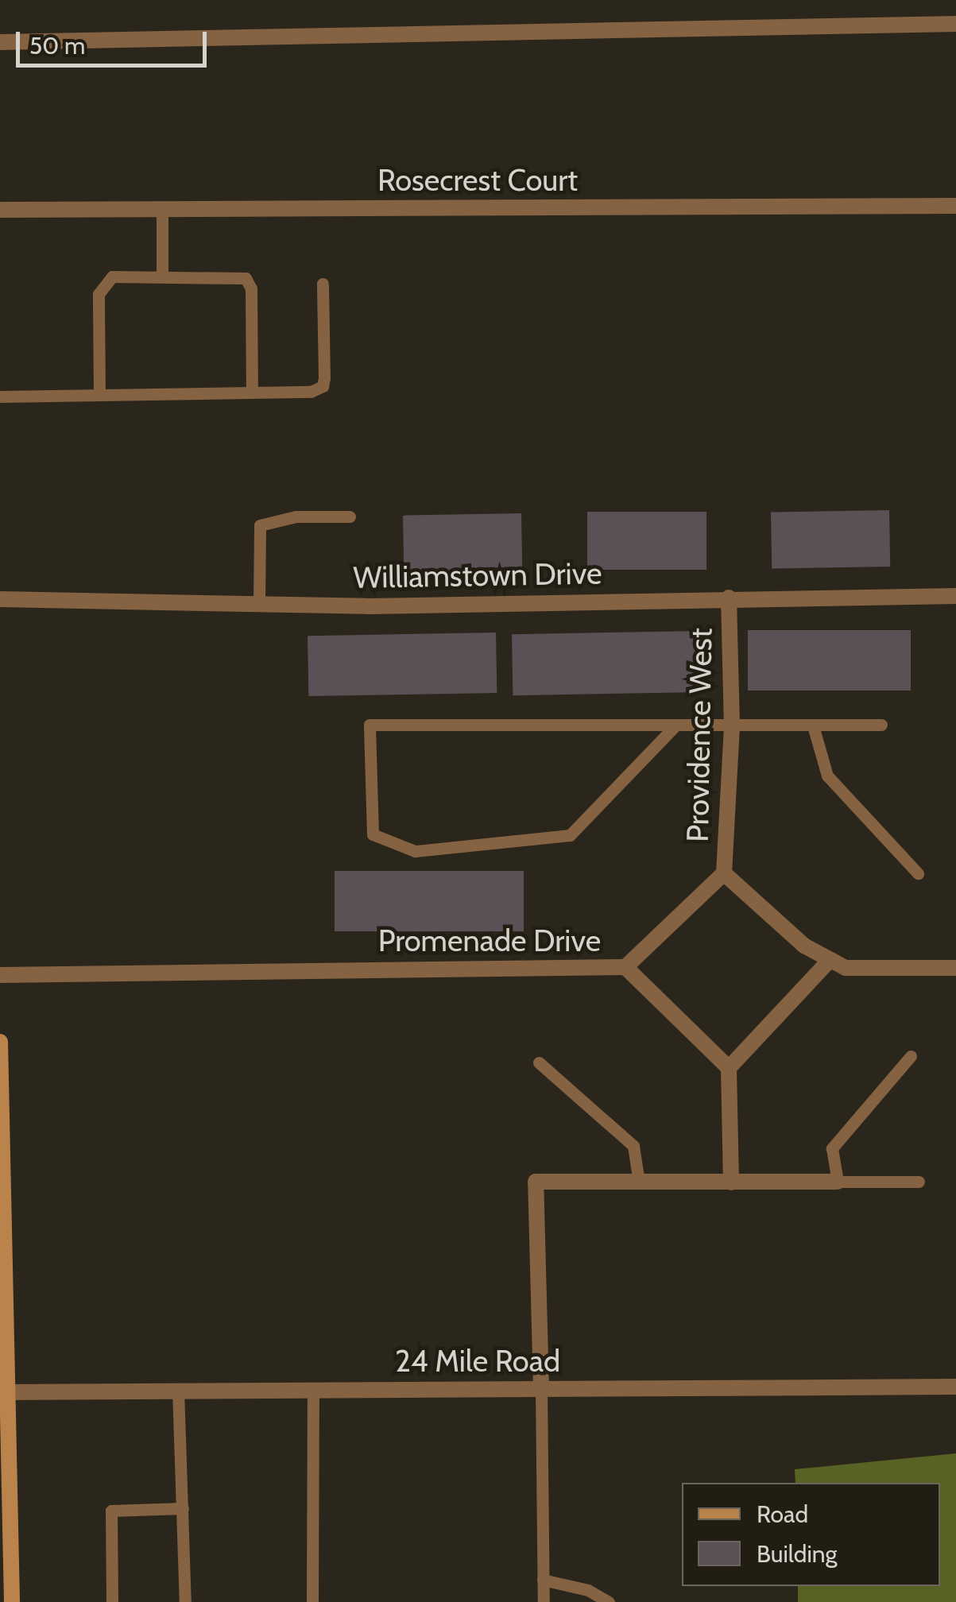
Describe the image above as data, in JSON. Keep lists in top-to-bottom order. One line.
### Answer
{"streets":{"street":["Rosecrest Court","Williamstown Drive","Providence West","Promenade Drive","24 Mile Road"]},"crossings":[["Williamstown Drive","Providence West"],["Providence West","Promenade Drive"]],"legend":["Road","Building"],"scale_bar":"50 m"}
